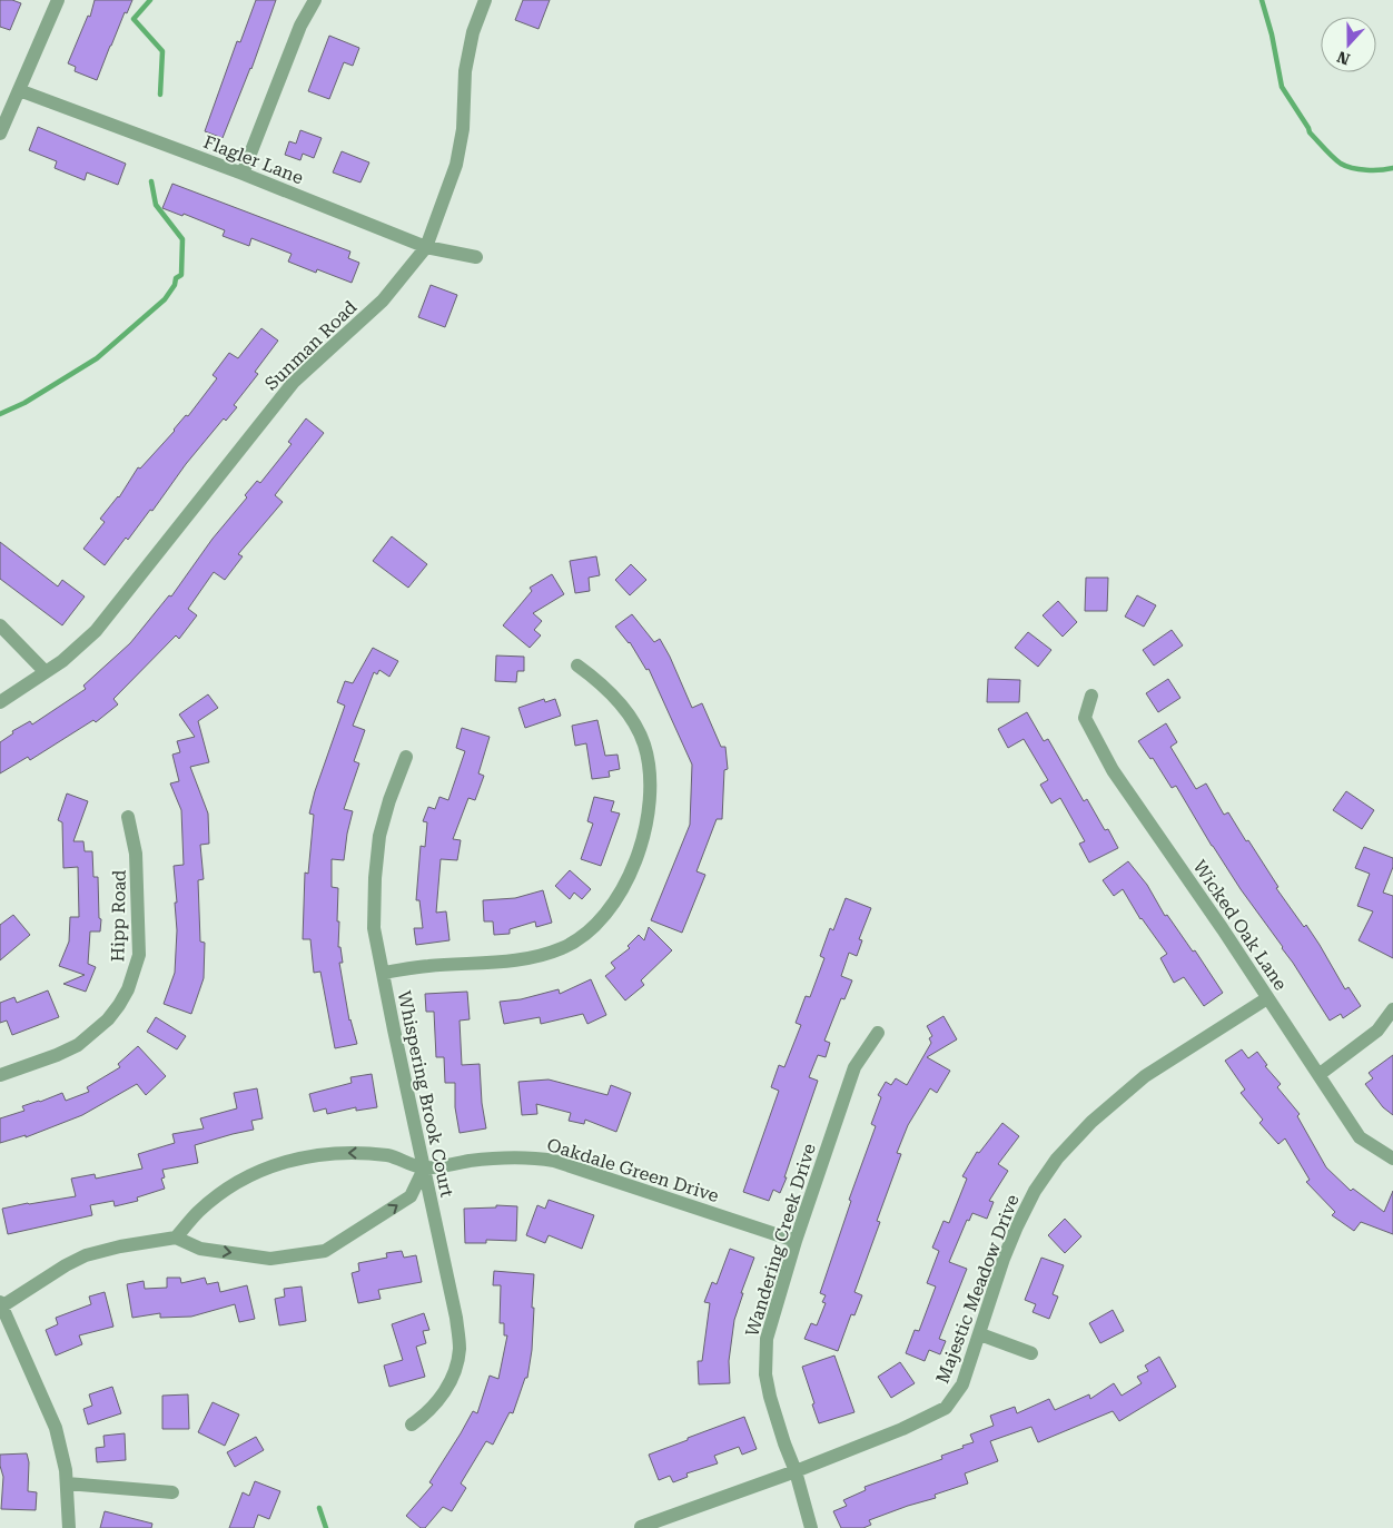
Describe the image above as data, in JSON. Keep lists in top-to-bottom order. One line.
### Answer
{"streets":{"street":["Flagler Lane","Sunman Road","Hipp Road","Wicked Oak Lane","Whispering Brook Court","Oakdale Green Drive","Wandering Creek Drive","Majestic Meadow Drive"]},"crossings":[["Flagler Lane","Sunman Road"],["Wicked Oak Lane","Majestic Meadow Drive"],["Whispering Brook Court","Oakdale Green Drive"],["Oakdale Green Drive","Wandering Creek Drive"],["Wandering Creek Drive","Majestic Meadow Drive"]],"north":"bottom"}
